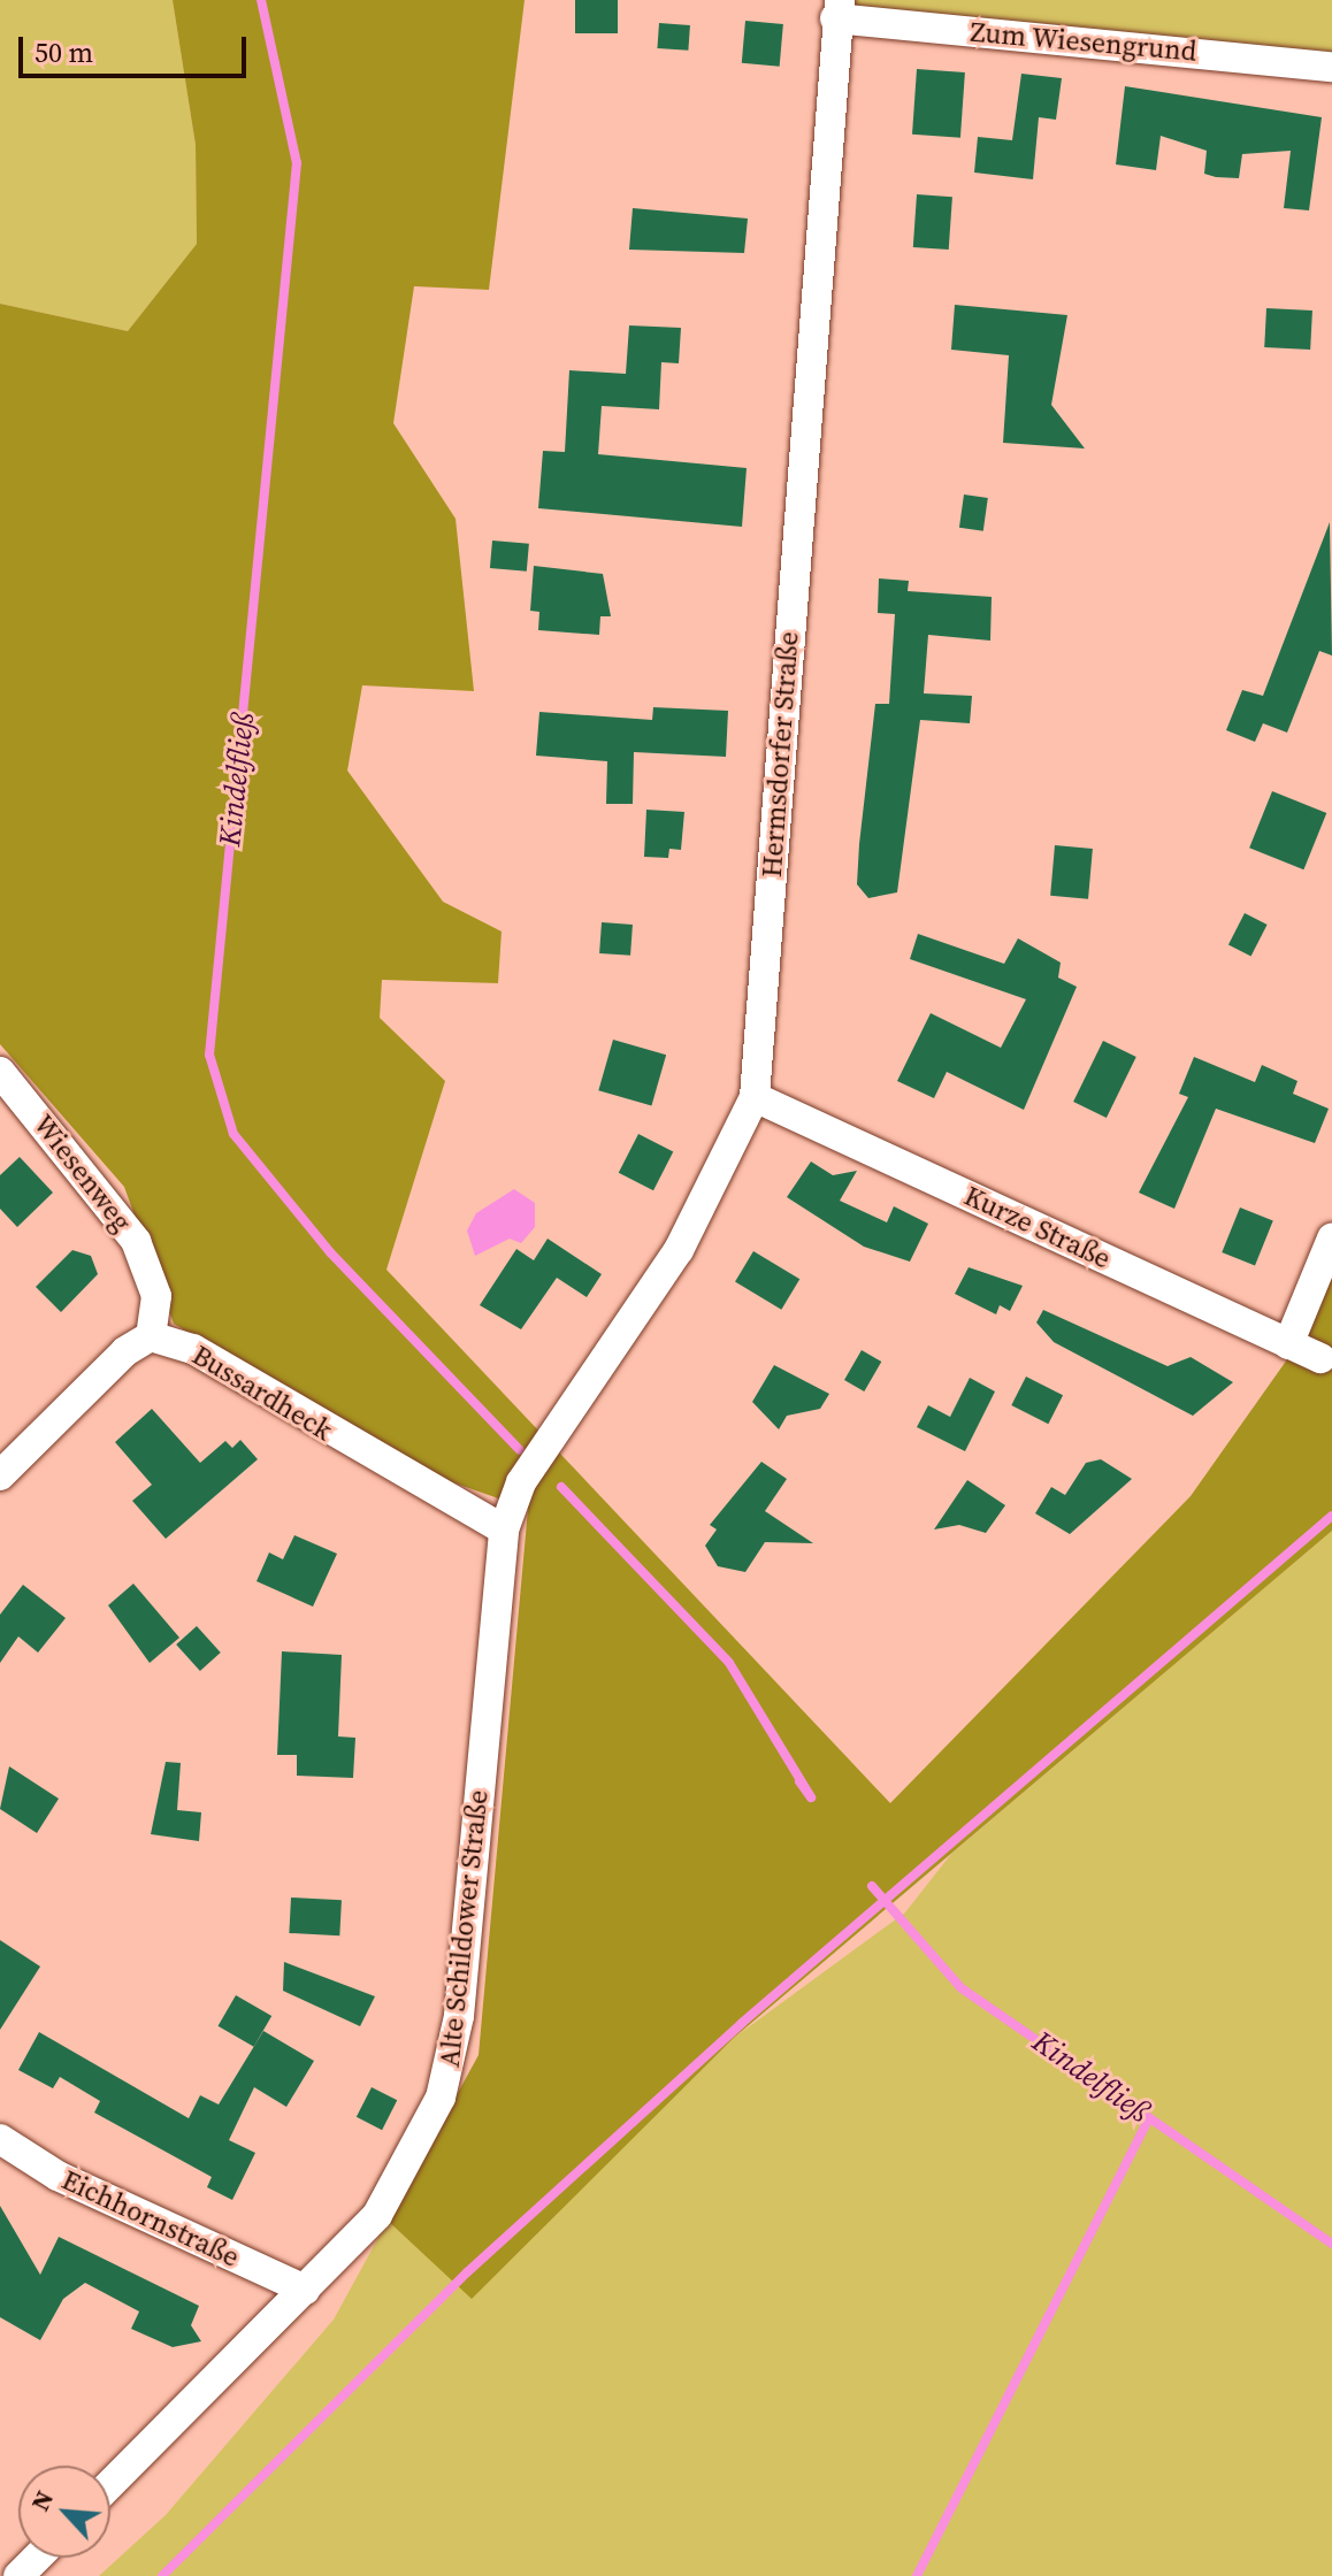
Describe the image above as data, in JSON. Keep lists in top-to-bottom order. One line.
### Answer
{"streets":{"street":["Zum Wiesengrund","Hermsdorfer Straße","Wiesenweg","Kurze Straße","Bussardheck","Alte Schildower Straße","Eichhornstraße"]},"crossings":[["Zum Wiesengrund","Hermsdorfer Straße"],["Hermsdorfer Straße","Kurze Straße"],["Hermsdorfer Straße","Alte Schildower Straße"],["Wiesenweg","Bussardheck"],["Bussardheck","Alte Schildower Straße"],["Alte Schildower Straße","Eichhornstraße"]],"water":["Kindelfließ"],"scale_bar":"50 m","north":"top left"}
